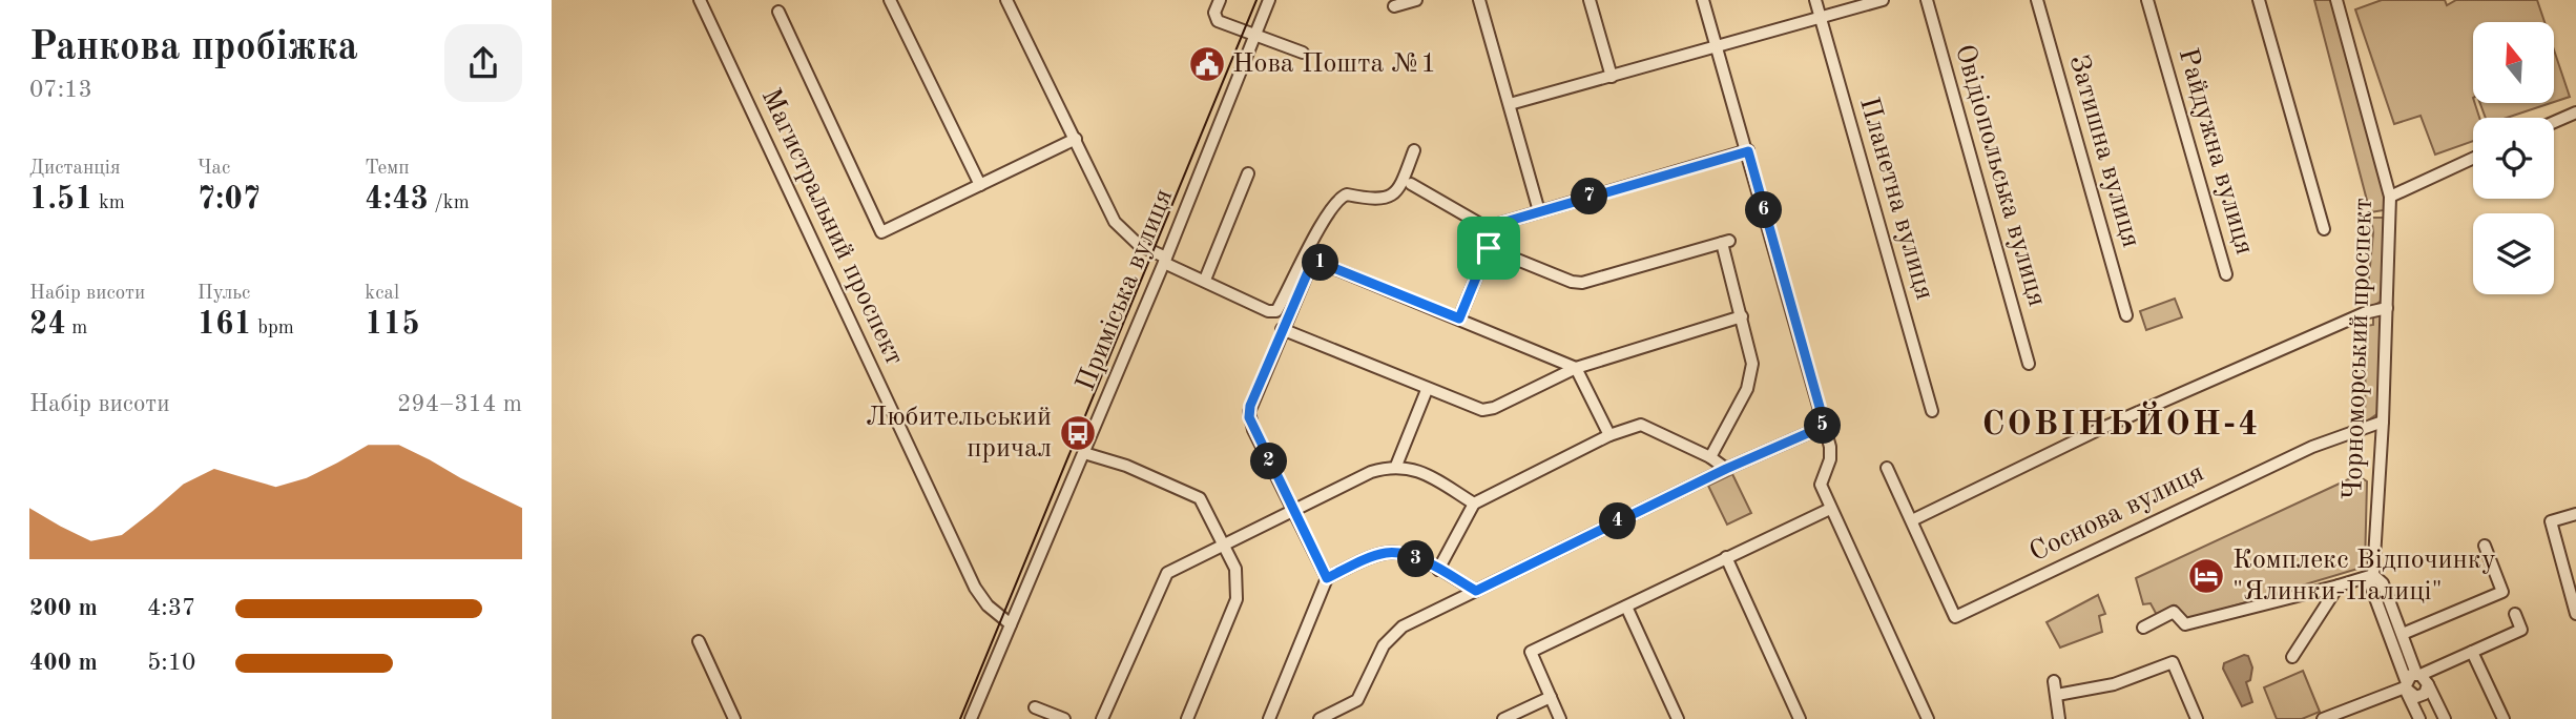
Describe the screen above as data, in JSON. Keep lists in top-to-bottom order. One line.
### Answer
{"streets":{"street":["Затишна вулиця","Райдужна вулиця","Овідіопольська вулиця","Планетна вулиця","Магистральний проспект","Приміська вулиця","Чорноморський проспект","Соснова вулиця"]},"crossings":[["Магистральний проспект","Приміська вулиця"],["Чорноморський проспект","Соснова вулиця"]],"districts":["СОВІНЬЙОН-4"],"places":{"public building":["Нова Пошта №1"],"bus stop":["Любительський причал"],"hotel":["Комплекс Відпочинку \"Ялинки-Палиці\""]},"north":"top","page":{"heading":["Ранкова пробіжка","07:13"],"stats":[["Дистанція","1.51 km"],["Час","7:07"],["Темп","4:43 /km"],["Набір висоти","24 m"],["Пульс","161 bpm"],["kcal","115"]],"pins":["7","6","1","5","2","4","3"],"chart":["Набір висоти","294–314 m"],"list":[{"name":"200 m","note":"4:37"},{"name":"400 m","note":"5:10"}]}}
